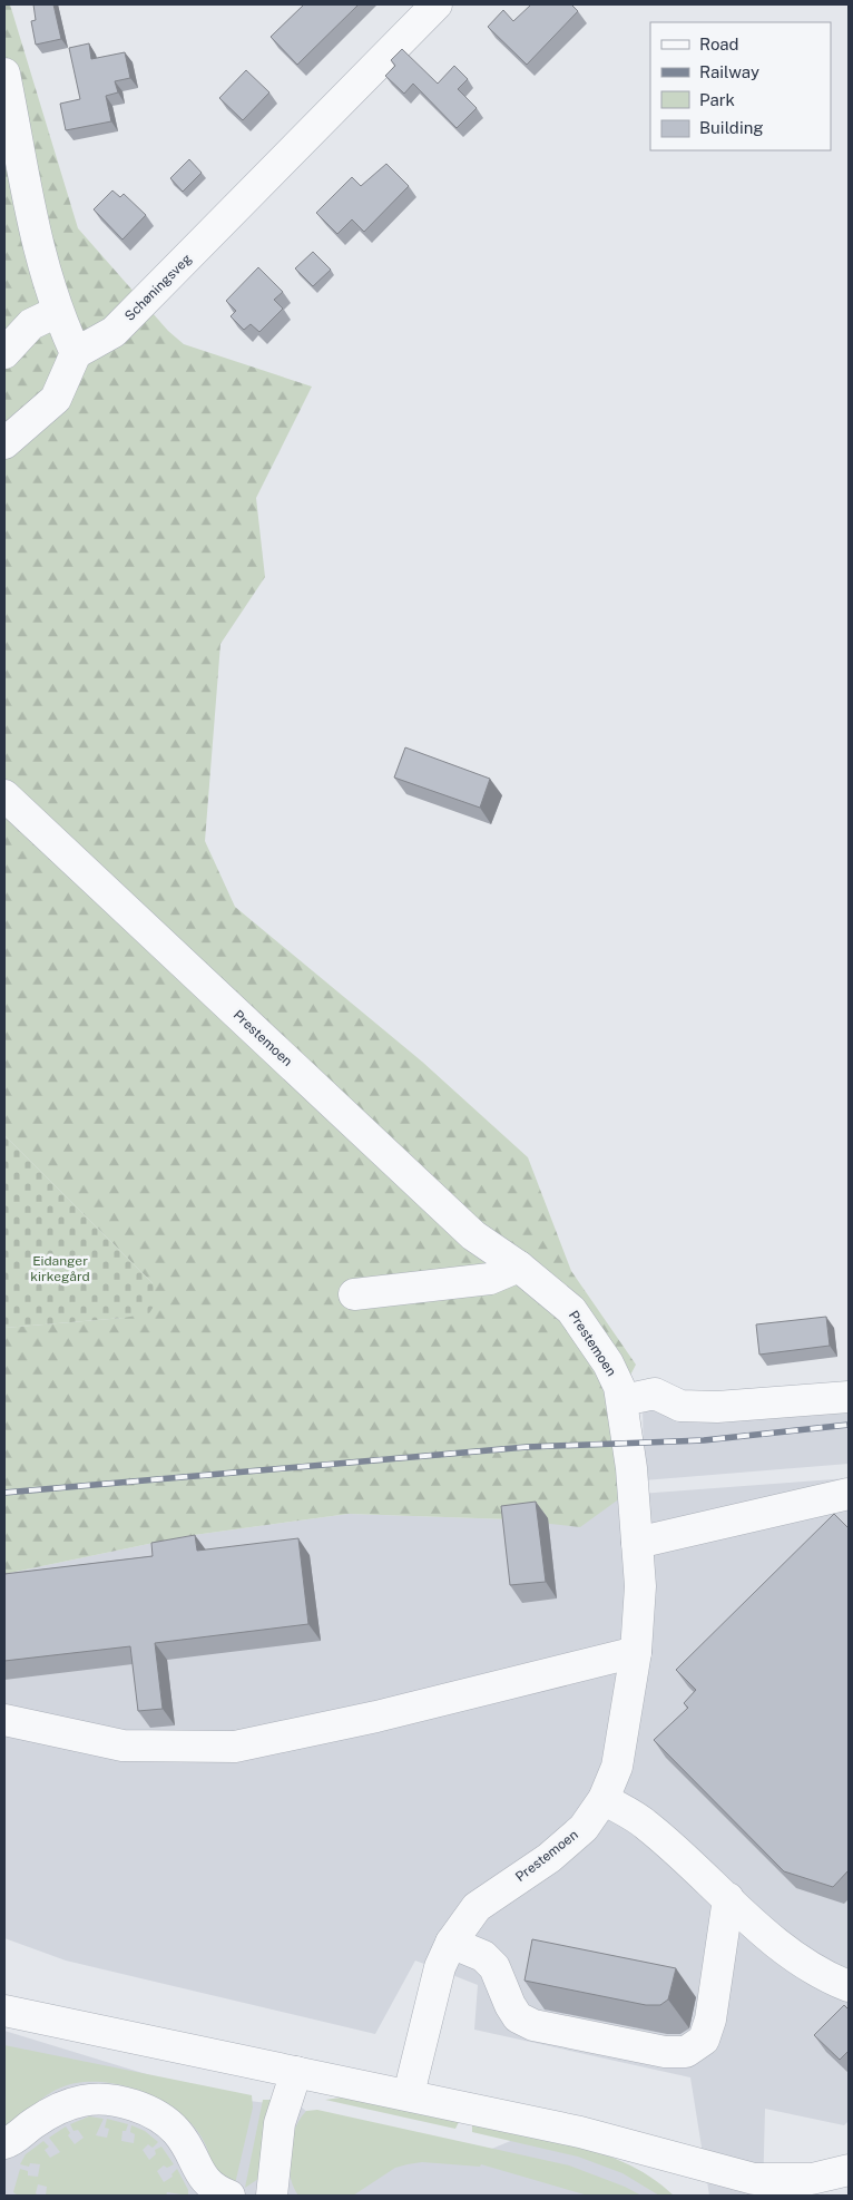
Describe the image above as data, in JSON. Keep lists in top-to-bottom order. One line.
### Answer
{"streets":{"street":["Schøningsveg","Prestemoen"]},"parks":["Eidanger kirkegård"],"legend":["Road","Railway","Park","Building"]}
